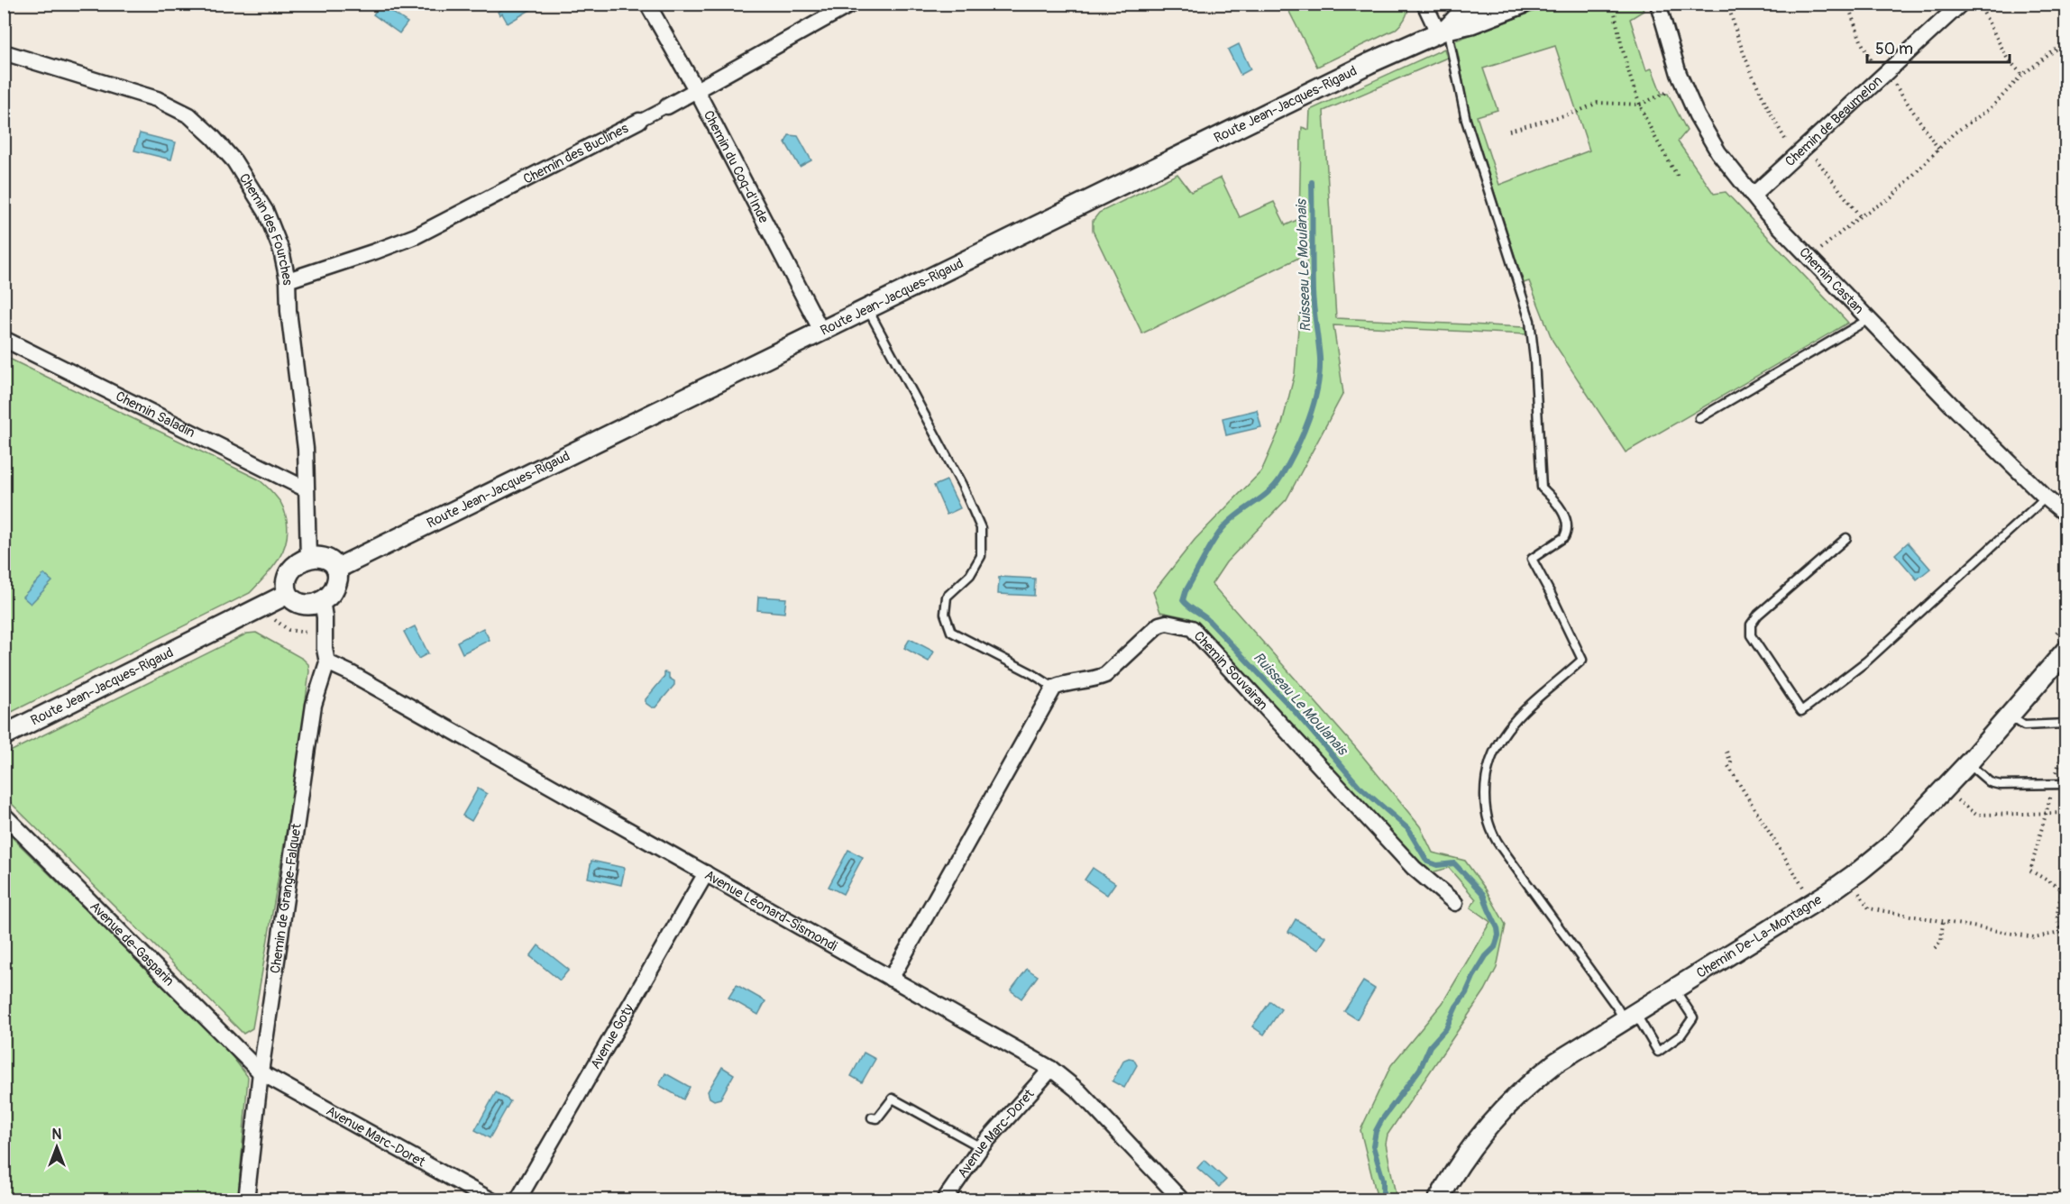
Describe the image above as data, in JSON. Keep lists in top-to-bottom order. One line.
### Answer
{"streets":{"street":["Route Jean-Jacques-Rigaud","Chemin de Beaumelon","Chemin des Buclines","Chemin du Coq-d'Inde","Chemin des Fourches","Chemin Castan","Chemin Saladin","Chemin Souvairan","Chemin de Grange-Falquet","Avenue Léonard-Sismondi","Chemin De-La-Montagne","Avenue de-Gasparin","Avenue Goty","Avenue Marc-Doret"]},"crossings":[["Route Jean-Jacques-Rigaud","Chemin du Coq-d'Inde"],["Route Jean-Jacques-Rigaud","Chemin des Fourches"],["Route Jean-Jacques-Rigaud","Chemin de Grange-Falquet"],["Chemin de Beaumelon","Chemin Castan"],["Chemin des Buclines","Chemin du Coq-d'Inde"],["Chemin des Buclines","Chemin des Fourches"],["Chemin des Fourches","Chemin Saladin"],["Chemin des Fourches","Chemin de Grange-Falquet"],["Chemin de Grange-Falquet","Avenue Léonard-Sismondi"],["Chemin de Grange-Falquet","Avenue de-Gasparin"],["Chemin de Grange-Falquet","Avenue Marc-Doret"],["Avenue Léonard-Sismondi","Avenue Goty"],["Avenue Léonard-Sismondi","Avenue Marc-Doret"],["Avenue de-Gasparin","Avenue Marc-Doret"]],"water":["Ruisseau Le Moulanais"],"scale_bar":"50 m","north":"top"}
